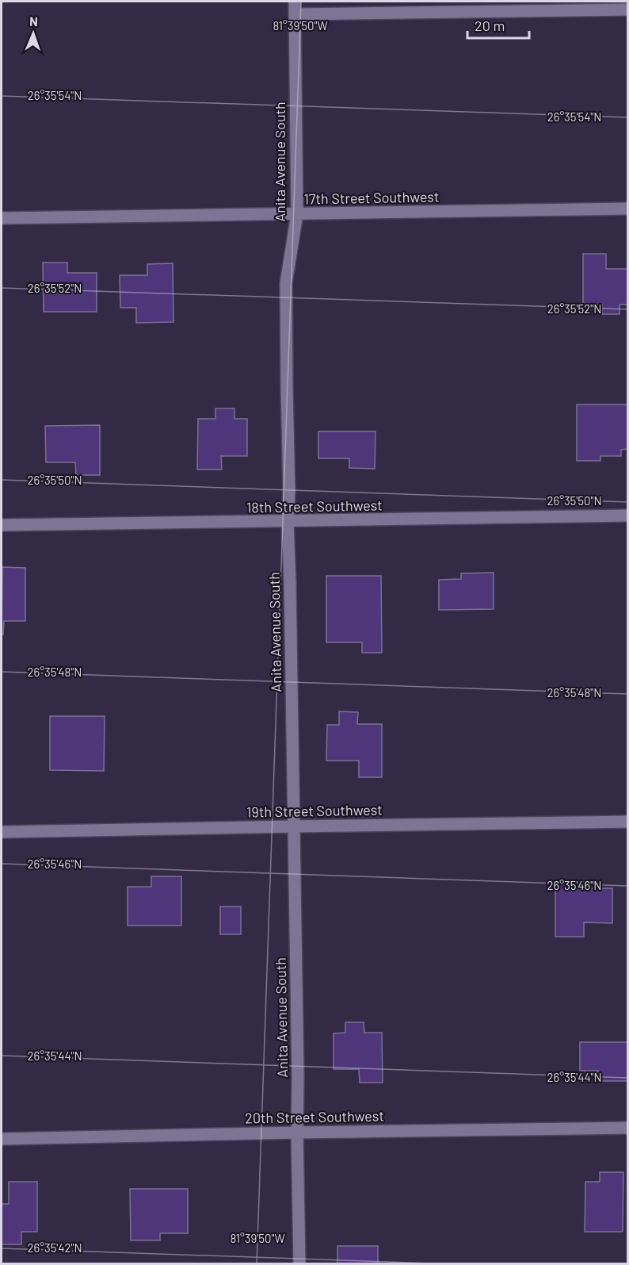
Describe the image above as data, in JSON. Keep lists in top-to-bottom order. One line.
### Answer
{"streets":{"street":["Anita Avenue South","17th Street Southwest","18th Street Southwest","19th Street Southwest","20th Street Southwest"]},"crossings":[["Anita Avenue South","17th Street Southwest"],["Anita Avenue South","18th Street Southwest"],["Anita Avenue South","19th Street Southwest"],["Anita Avenue South","20th Street Southwest"]],"scale_bar":"20 m","north":"top","coordinates":["81°39'50\"W","26°35'54\"N","26°35'52\"N","26°35'50\"N","26°35'48\"N","26°35'46\"N","26°35'44\"N","26°35'42\"N"]}
